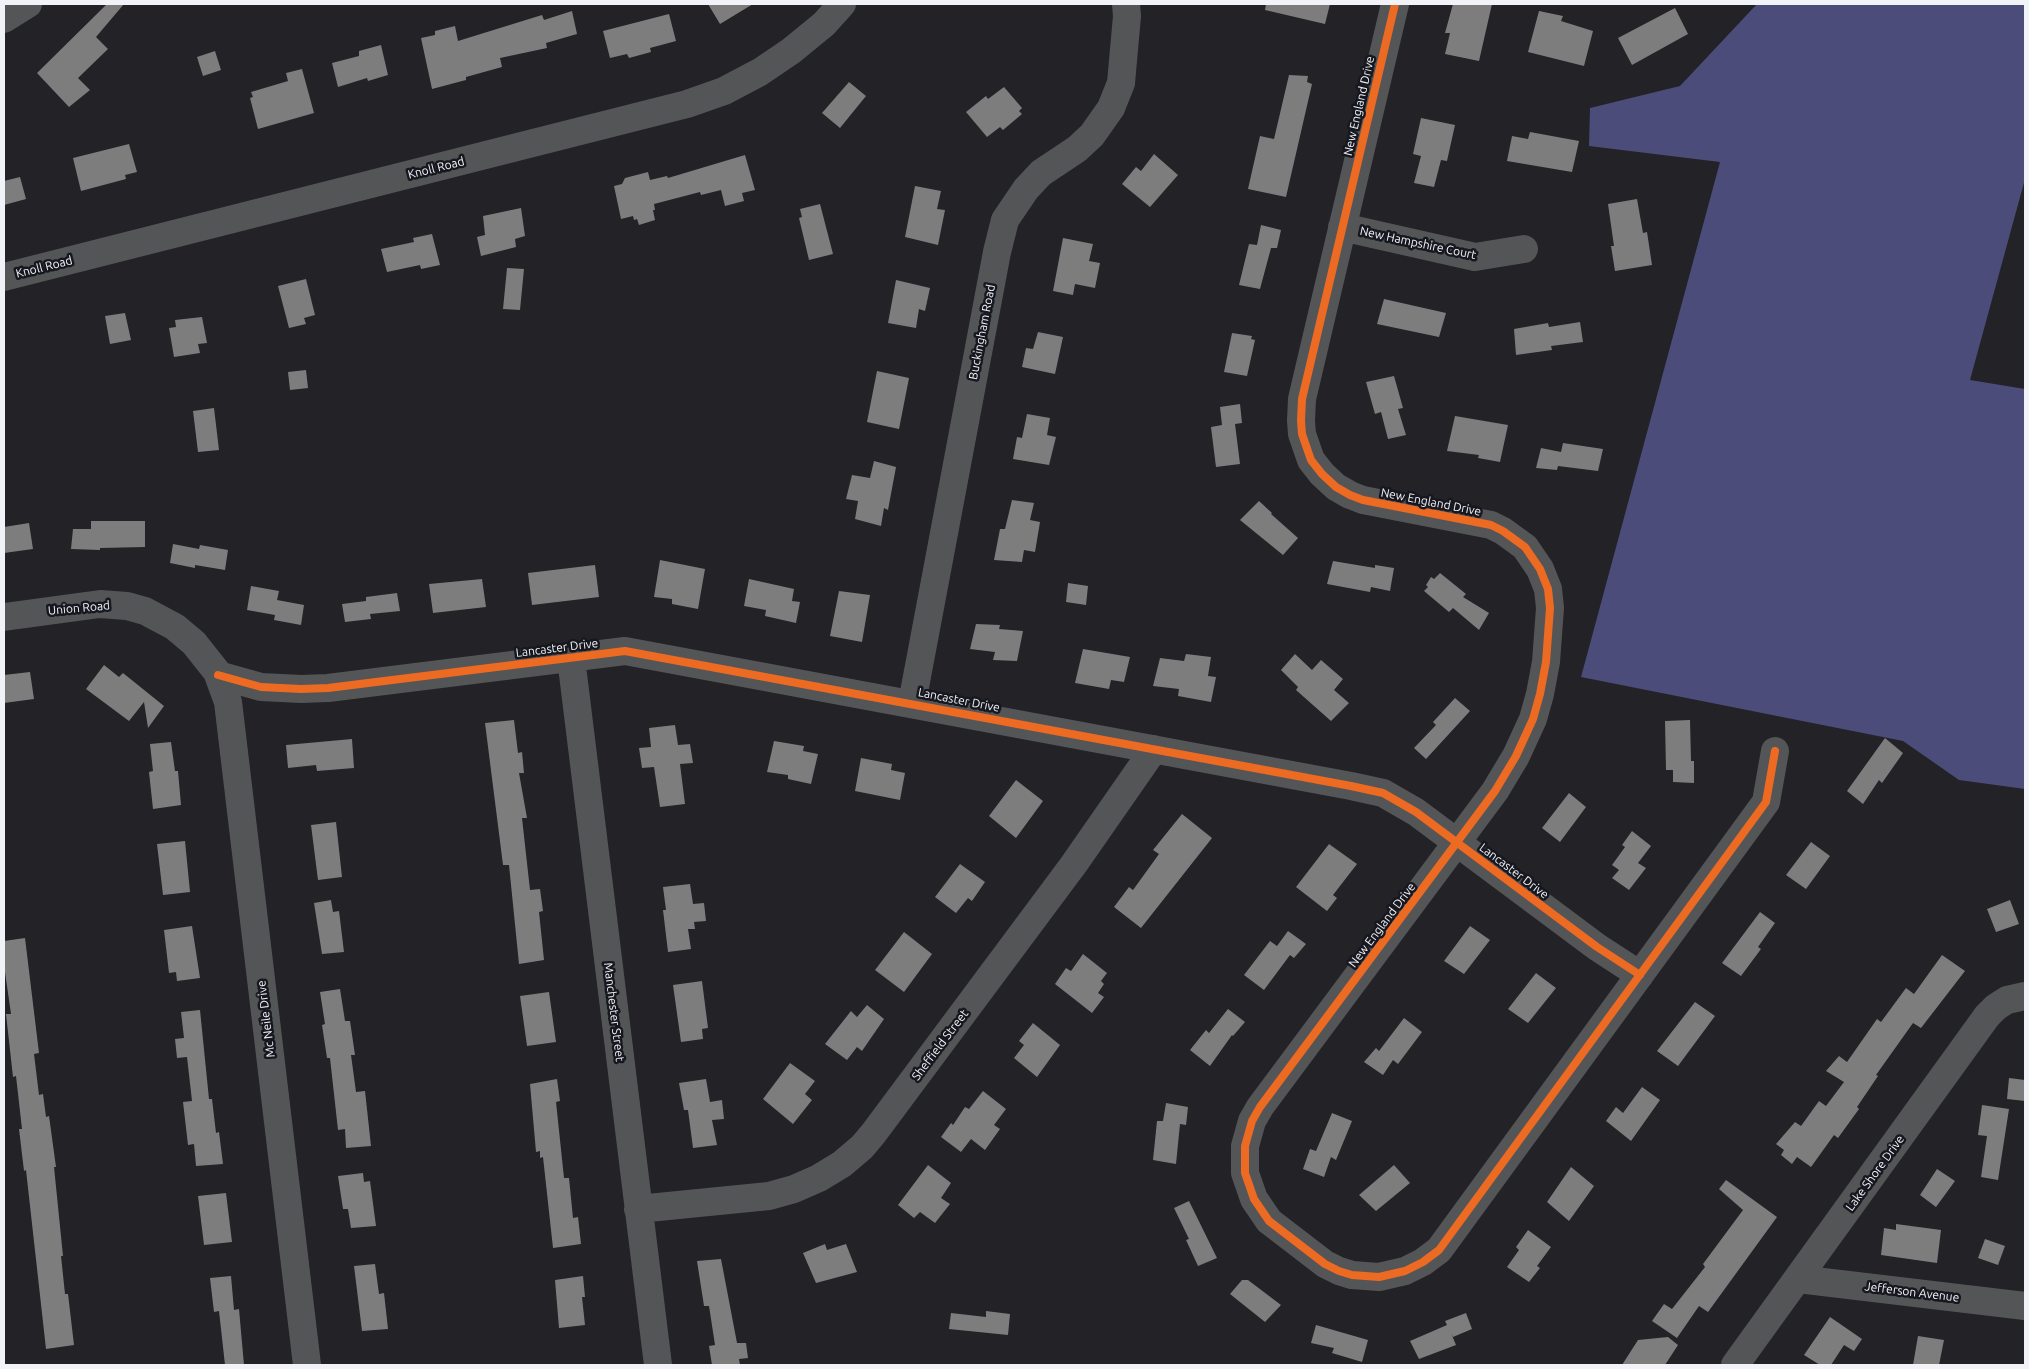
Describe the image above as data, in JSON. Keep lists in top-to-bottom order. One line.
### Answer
{"streets":{"street":["New England Drive","Knoll Road","New Hampshire Court","Buckingham Road","Union Road","Lancaster Drive","Manchester Street","Mc Neile Drive","Sheffield Street","Lake Shore Drive","Jefferson Avenue"]},"crossings":[["New England Drive","New Hampshire Court"],["New England Drive","Lancaster Drive"],["Buckingham Road","Lancaster Drive"],["Union Road","Lancaster Drive"],["Union Road","Mc Neile Drive"],["Lancaster Drive","Manchester Street"],["Lancaster Drive","Mc Neile Drive"],["Lancaster Drive","Sheffield Street"],["Manchester Street","Sheffield Street"],["Lake Shore Drive","Jefferson Avenue"]]}
